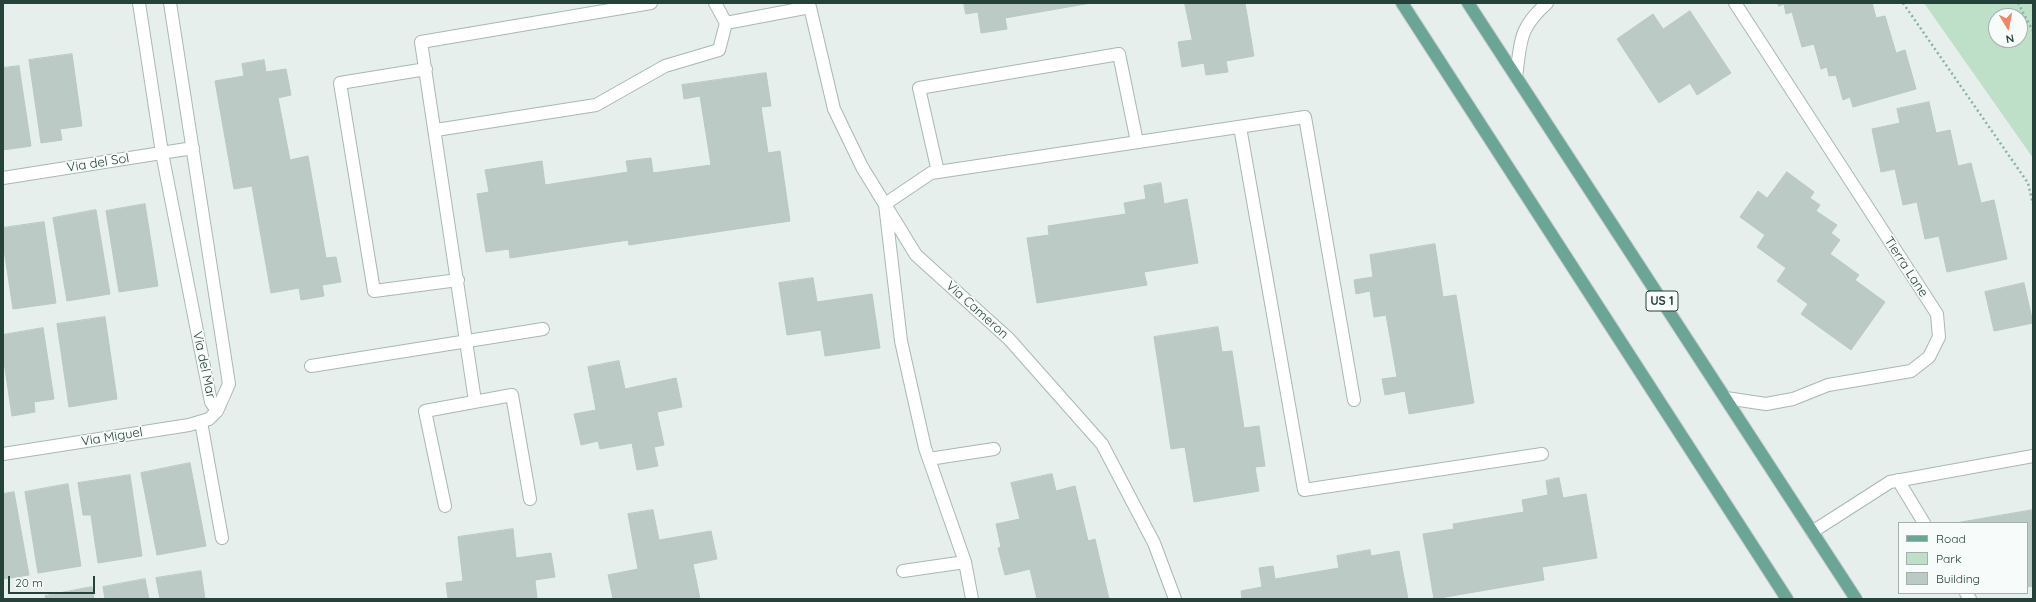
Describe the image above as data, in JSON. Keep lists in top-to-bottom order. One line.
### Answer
{"streets":{"main road":["US 1"],"street":["Via del Sol","Tierra Lane","Via Cameron","Via del Mar","Via Miguel"]},"crossings":[["Via del Sol","Via del Mar"],["Tierra Lane","US 1"],["Via del Mar","Via Miguel"]],"legend":["Road","Park","Building"],"scale_bar":"20 m","north":"bottom"}
